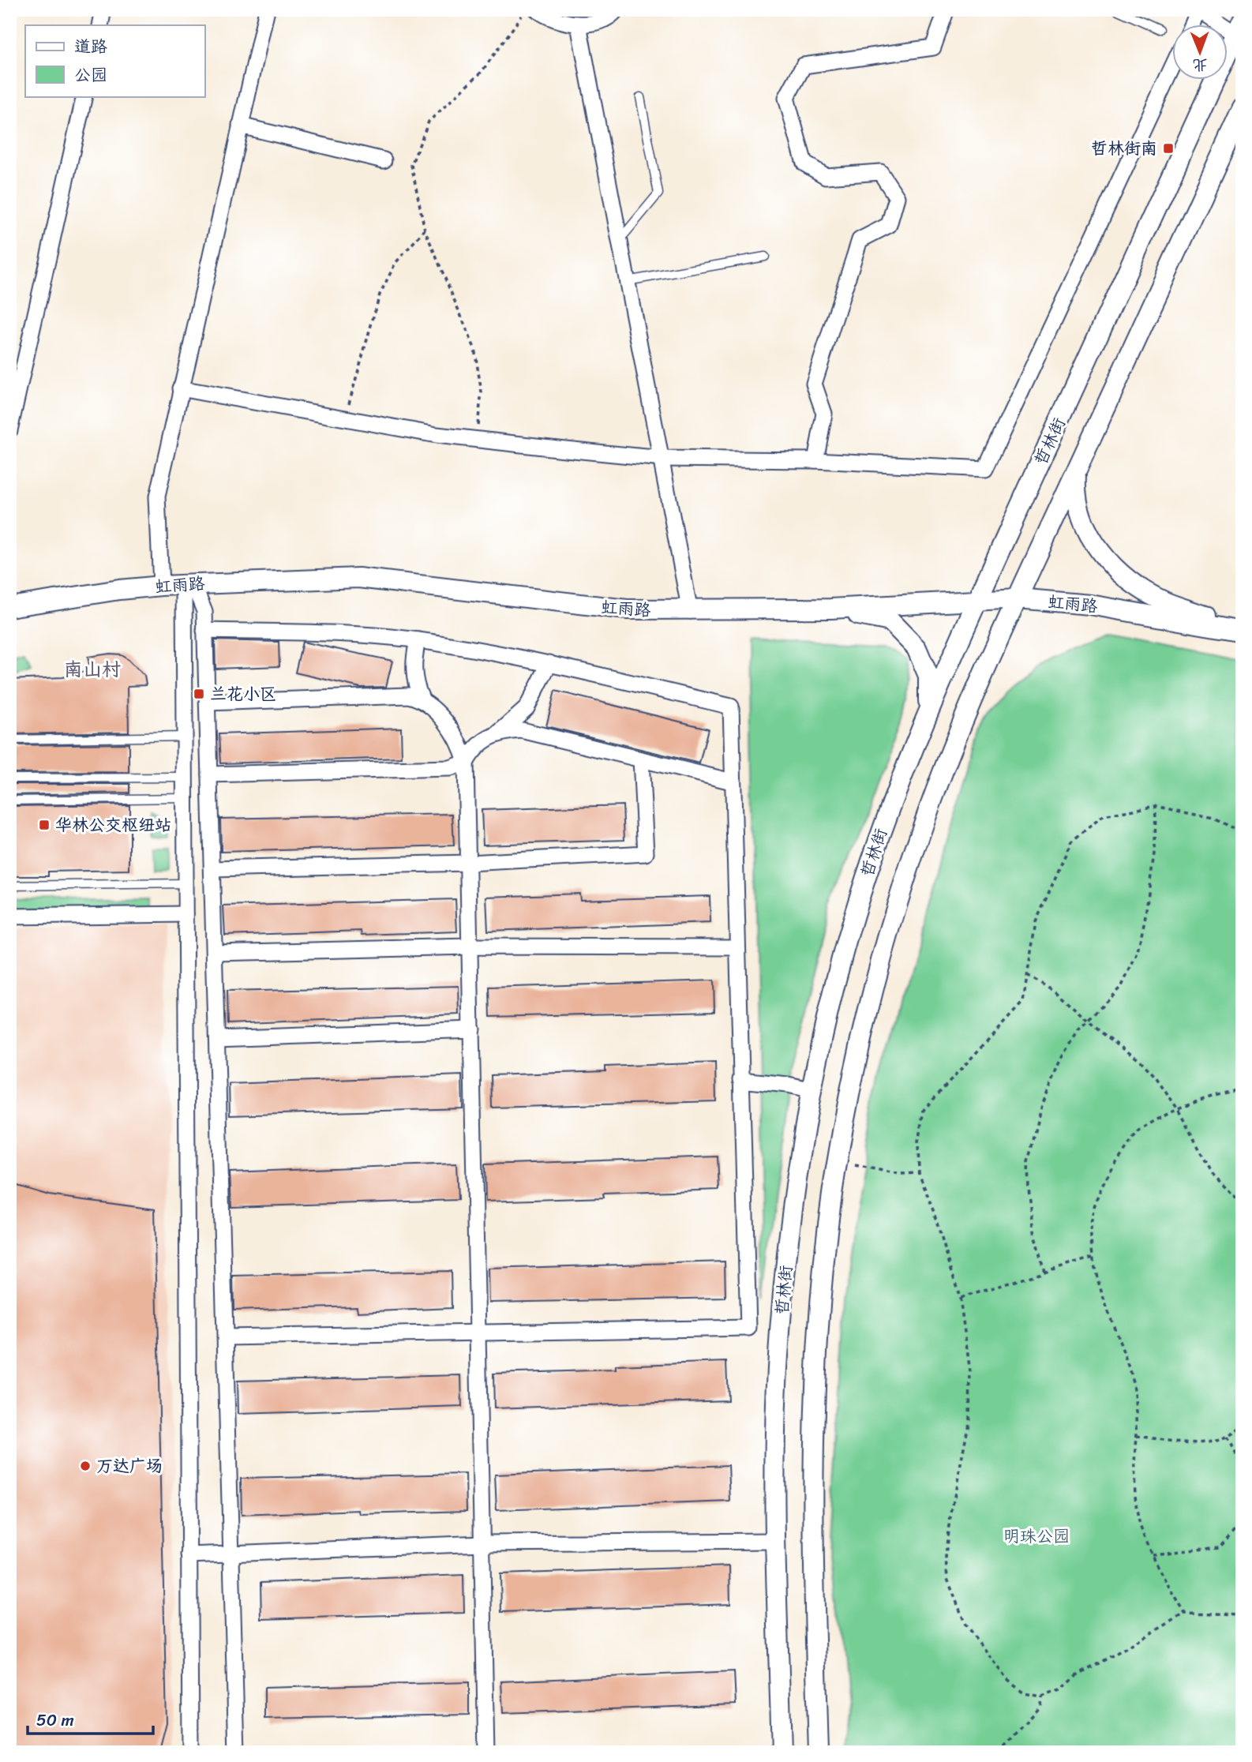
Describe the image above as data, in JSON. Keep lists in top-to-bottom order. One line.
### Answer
{"streets":{"street":["哲林街","虹雨路"]},"crossings":[["哲林街","虹雨路"]],"districts":["南山村"],"parks":["明珠公园"],"places":{"transit":["哲林街南","兰花小区","华林公交枢纽站"],"other":["万达广场"]},"legend":["道路","公园"],"scale_bar":"50 m","north":"bottom"}
